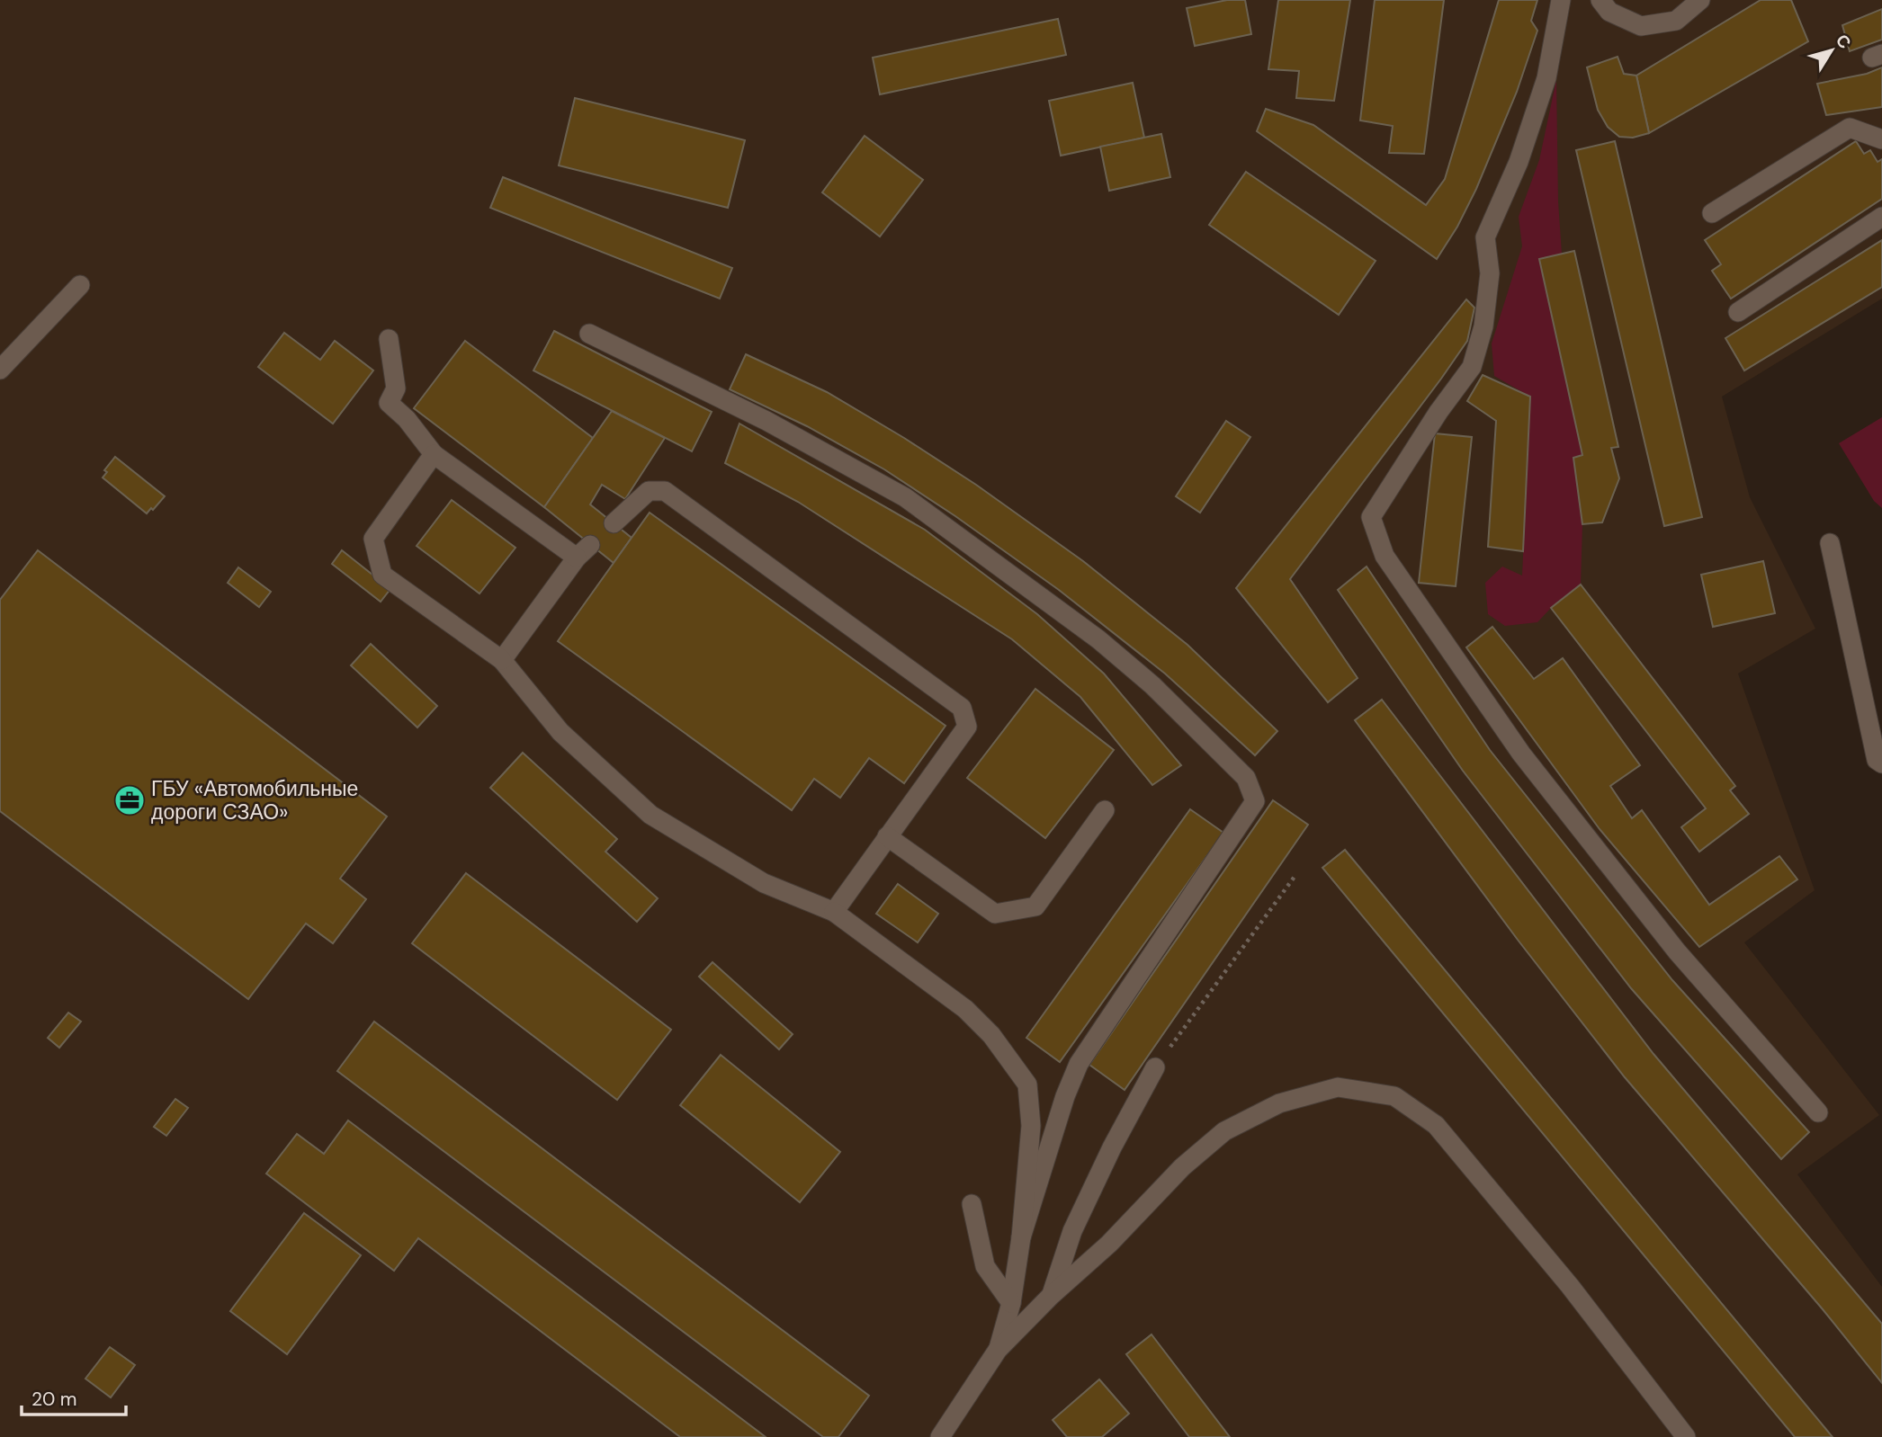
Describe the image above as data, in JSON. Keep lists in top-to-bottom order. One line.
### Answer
{"places":{"office":["ГБУ «Автомобильные дороги СЗАО»"]},"scale_bar":"20 m","north":"top right"}
